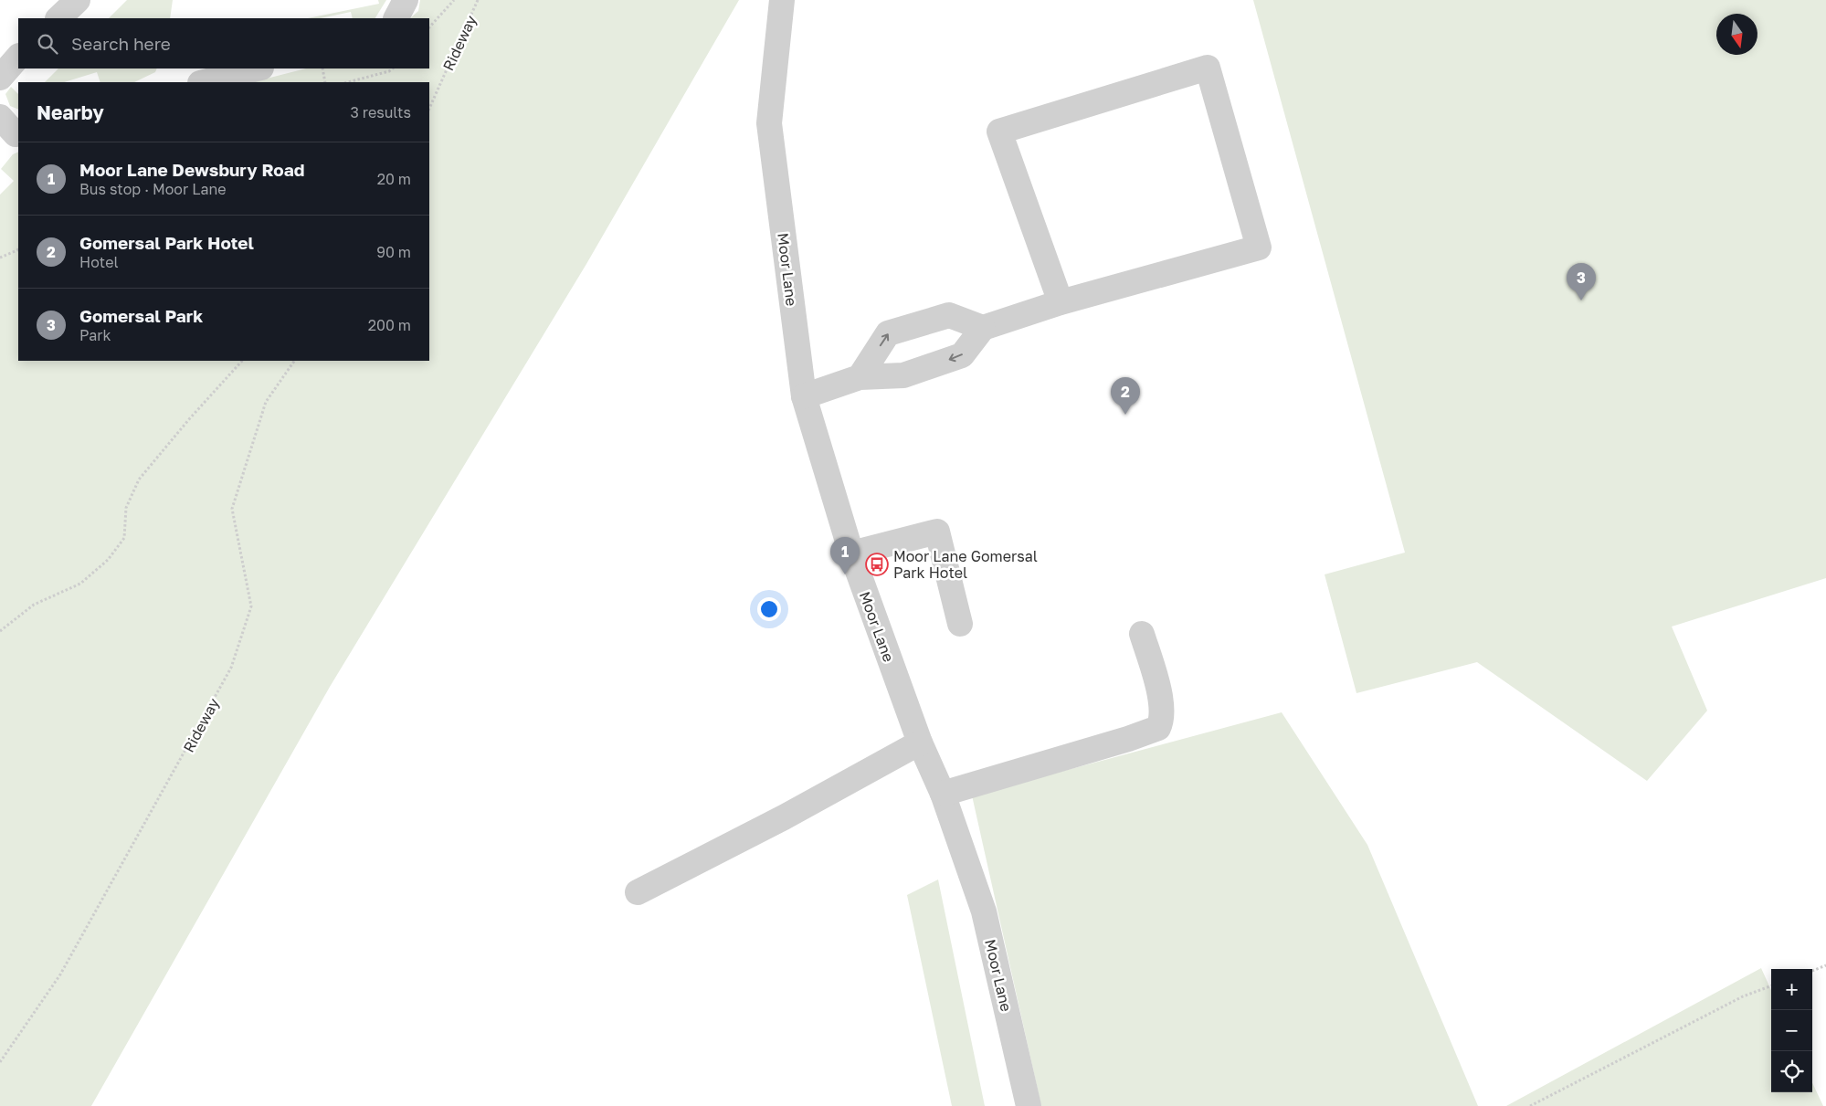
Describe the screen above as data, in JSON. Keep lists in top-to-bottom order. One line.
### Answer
{"streets":{"street":["Moor Lane"],"path":["Rideway"]},"places":{"bus stop":["Moor Lane Gomersal Park Hotel"]},"north":"bottom","page":{"search":"Search here","heading":["Nearby","3 results"],"list":[{"mark":"1","name":"Moor Lane Dewsbury Road","note":"Bus stop · Moor Lane","value":"20 m"},{"mark":"2","name":"Gomersal Park Hotel","note":"Hotel","value":"90 m"},{"mark":"3","name":"Gomersal Park","note":"Park","value":"200 m"}],"pins":["3","2","1"],"map_buttons":["+","−"]}}
